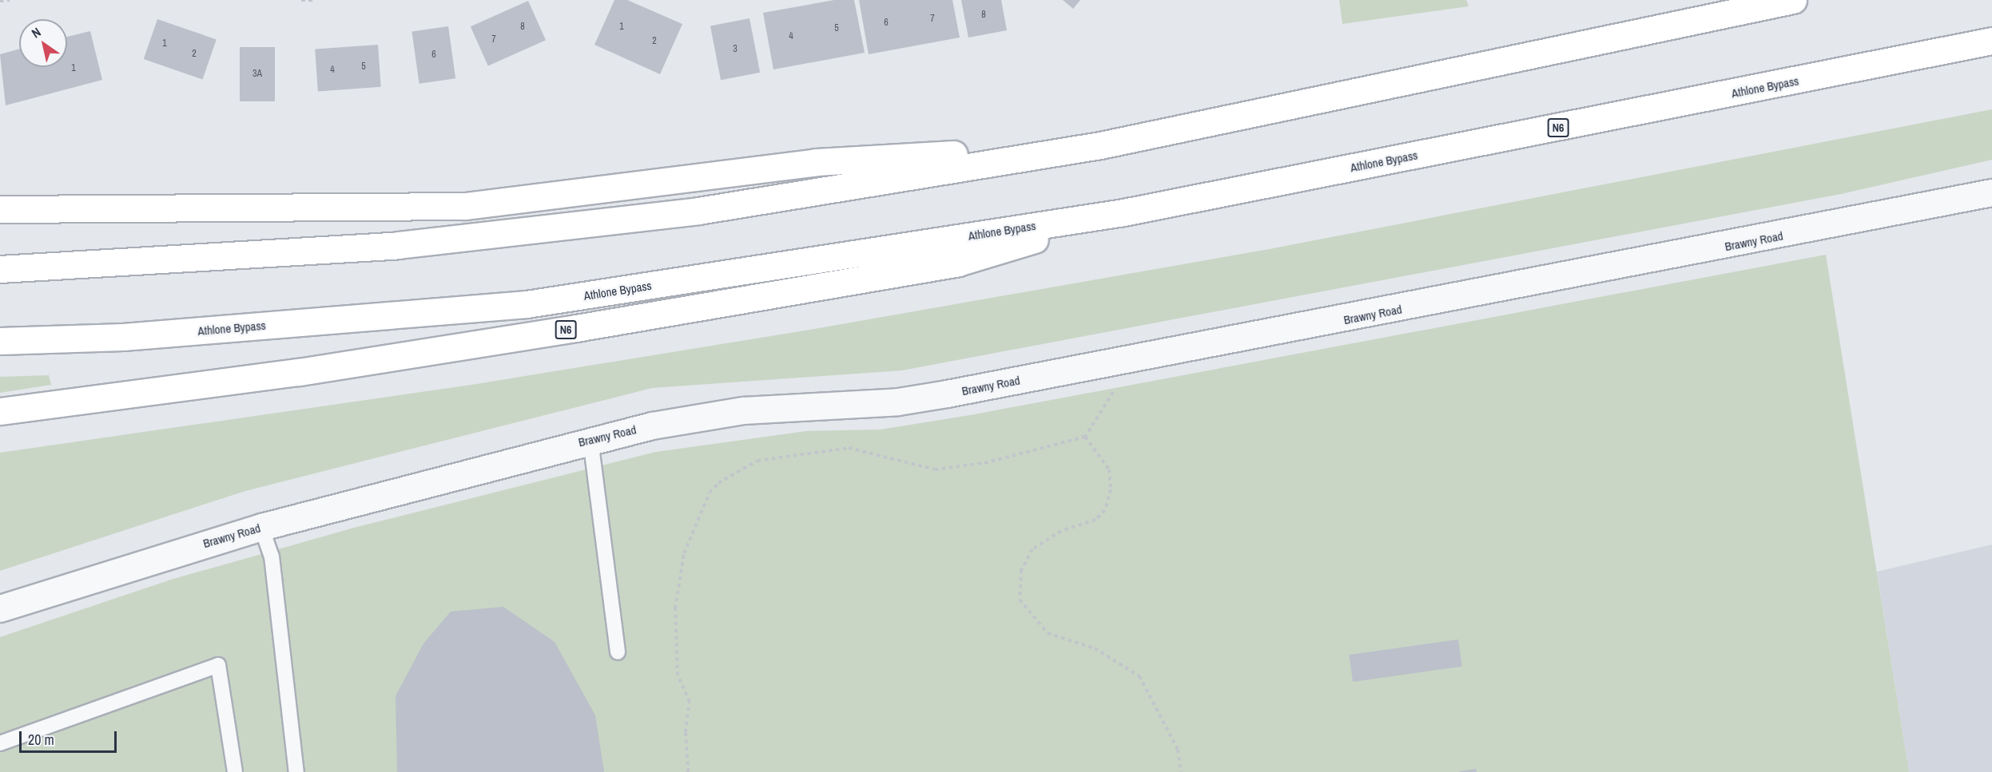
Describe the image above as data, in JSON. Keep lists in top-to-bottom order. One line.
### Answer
{"streets":{"highway":["Athlone Bypass","N6"],"street":["Brawny Road"]},"crossings":[["Athlone Bypass","N6"]],"house_numbers":["8","7","6","8","1","5","4","7","2","1","3","2","6","5","1","4","3A"],"scale_bar":"20 m","north":"top left"}
